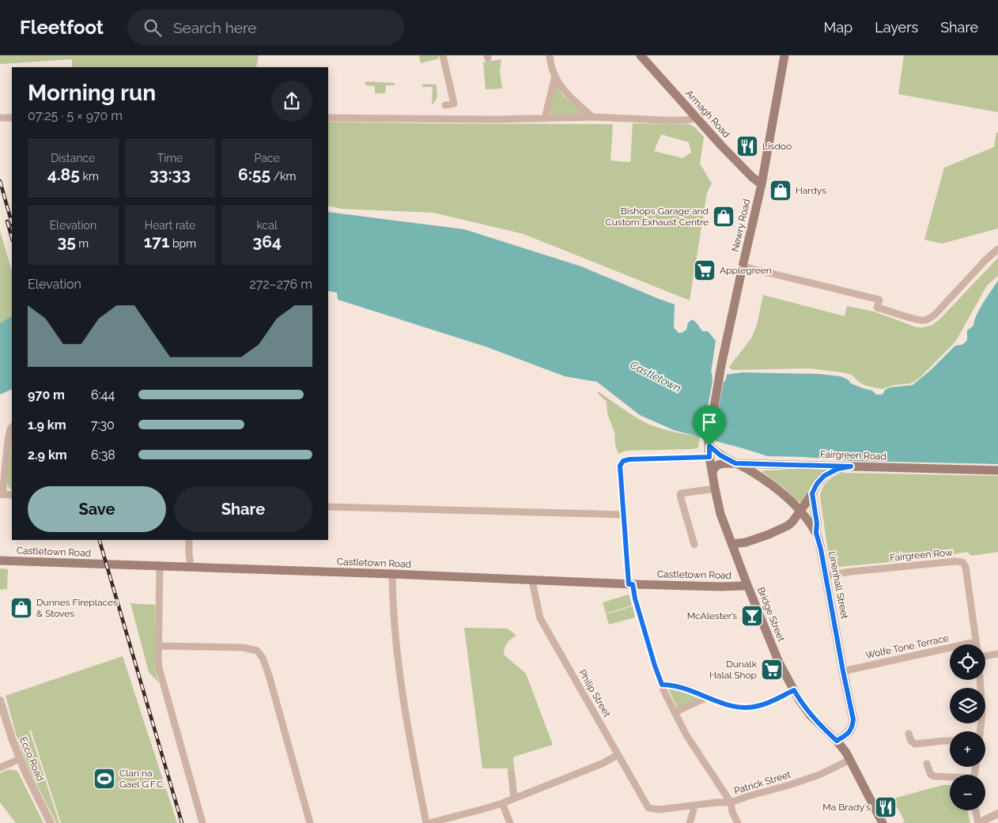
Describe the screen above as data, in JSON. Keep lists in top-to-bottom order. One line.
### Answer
{"streets":{"main road":["Armagh Road","Newry Road","Fairgreen Road","Castletown Road","Linenhall Street","Bridge Street"],"street":["Fairgreen Row","Wolfe Tone Terrace","Philip Street","Ecco Road","Patrick Street"]},"crossings":[["Armagh Road","Newry Road"],["Newry Road","Bridge Street"],["Fairgreen Road","Linenhall Street"],["Fairgreen Road","Bridge Street"],["Castletown Road","Bridge Street"],["Castletown Road","Philip Street"],["Fairgreen Row","Linenhall Street"],["Fairgreen Row","Wolfe Tone Terrace"],["Linenhall Street","Bridge Street"],["Linenhall Street","Wolfe Tone Terrace"],["Bridge Street","Patrick Street"],["Philip Street","Patrick Street"]],"water":["Castletown"],"places":{"restaurant":["Lisdoo","Ma Brady's"],"shop":["Hardys","Bishops Garage and Custom Exhaust Centre","Dunnes Fireplaces & Stoves"],"supermarket":["Applegreen","Dunalk Halal Shop"],"bar":["McAlester’s"],"sports":["Clan na Gael G.F.C."]},"page":{"header":"Fleetfoot","search":"Search here","nav":["Map","Layers","Share"],"heading":["Morning run","07:25 · 5 × 970 m"],"stats":[["Distance","4.85 km"],["Time","33:33"],["Pace","6:55 /km"],["Elevation","35 m"],["Heart rate","171 bpm"],["kcal","364"]],"chart":["Elevation","272–276 m"],"list":[{"name":"970 m","note":"6:44"},{"name":"1.9 km","note":"7:30"},{"name":"2.9 km","note":"6:38"}],"buttons":["Save","Share"],"map_buttons":["+","−"]}}
